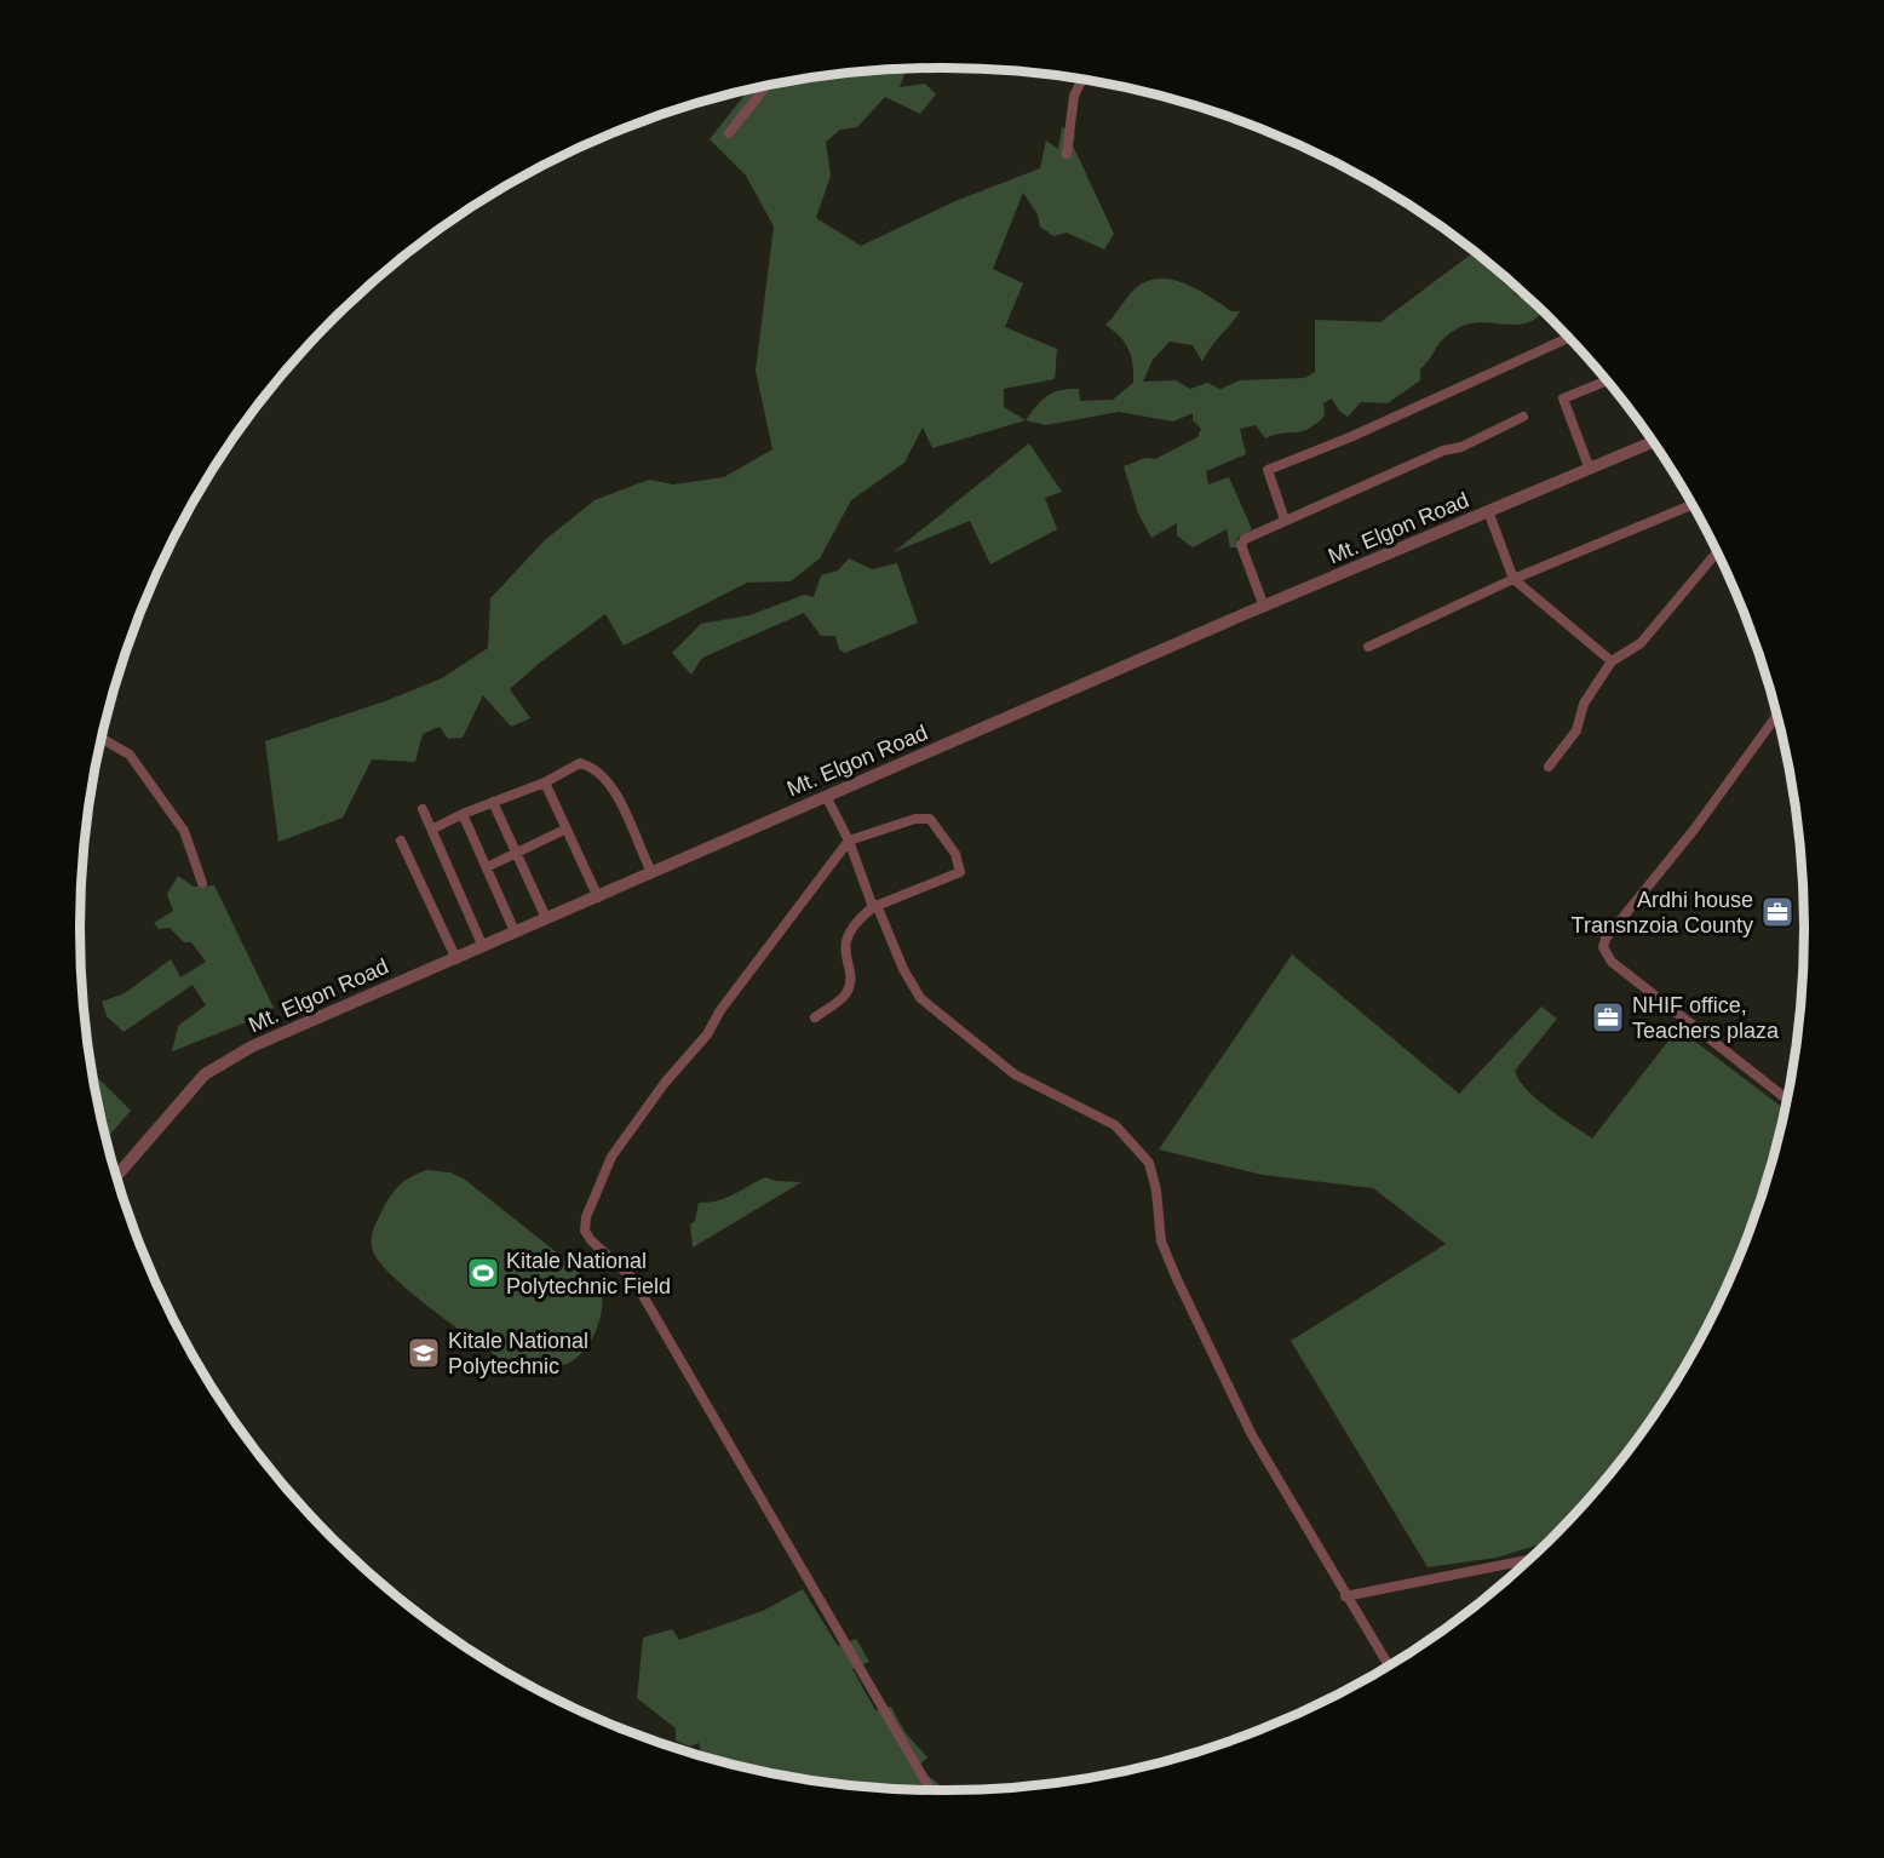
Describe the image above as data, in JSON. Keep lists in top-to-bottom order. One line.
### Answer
{"streets":{"street":["Mt. Elgon Road"]},"places":{"office":["Ardhi house Transnzoia County","NHIF office, Teachers plaza"],"sports":["Kitale National Polytechnic Field"],"school or university":["Kitale National Polytechnic"]}}
